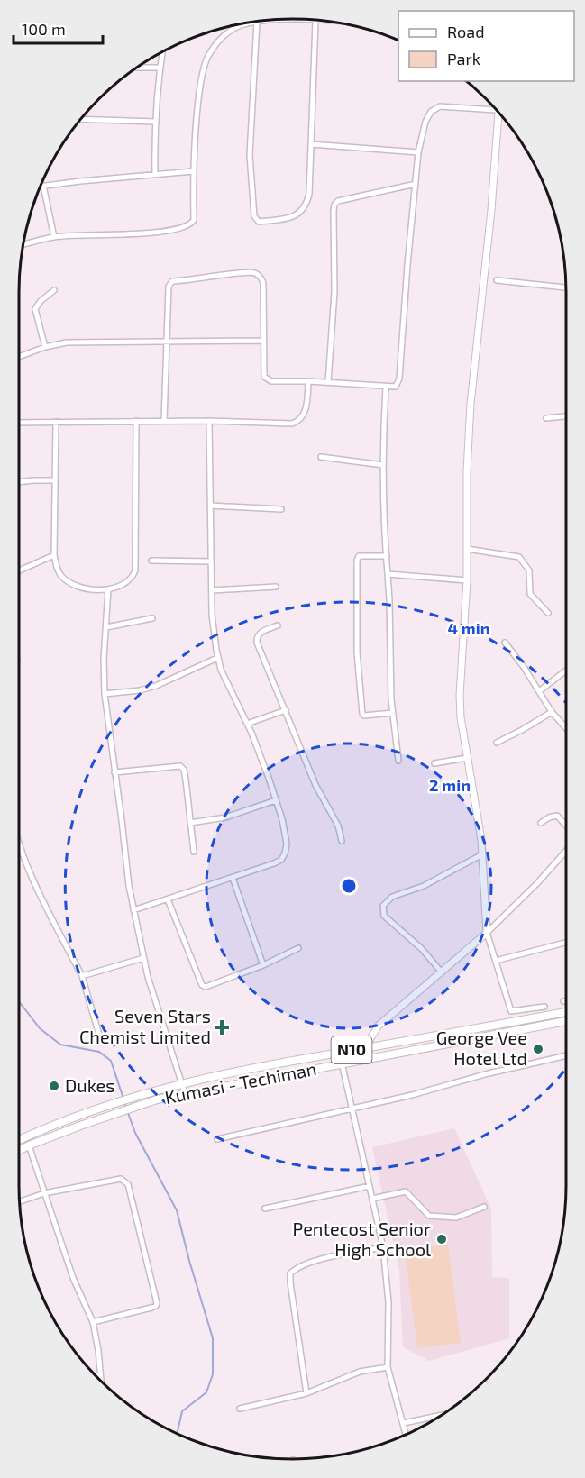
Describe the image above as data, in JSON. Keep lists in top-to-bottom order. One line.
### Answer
{"streets":{"highway":["N10","Kumasi - Techiman"]},"places":{"health":["Seven Stars Chemist Limited"],"other":["George Vee Hotel Ltd","Dukes","Pentecost Senior High School"]},"legend":["Road","Park"],"scale_bar":"100 m","rings":["4 min","2 min"]}
